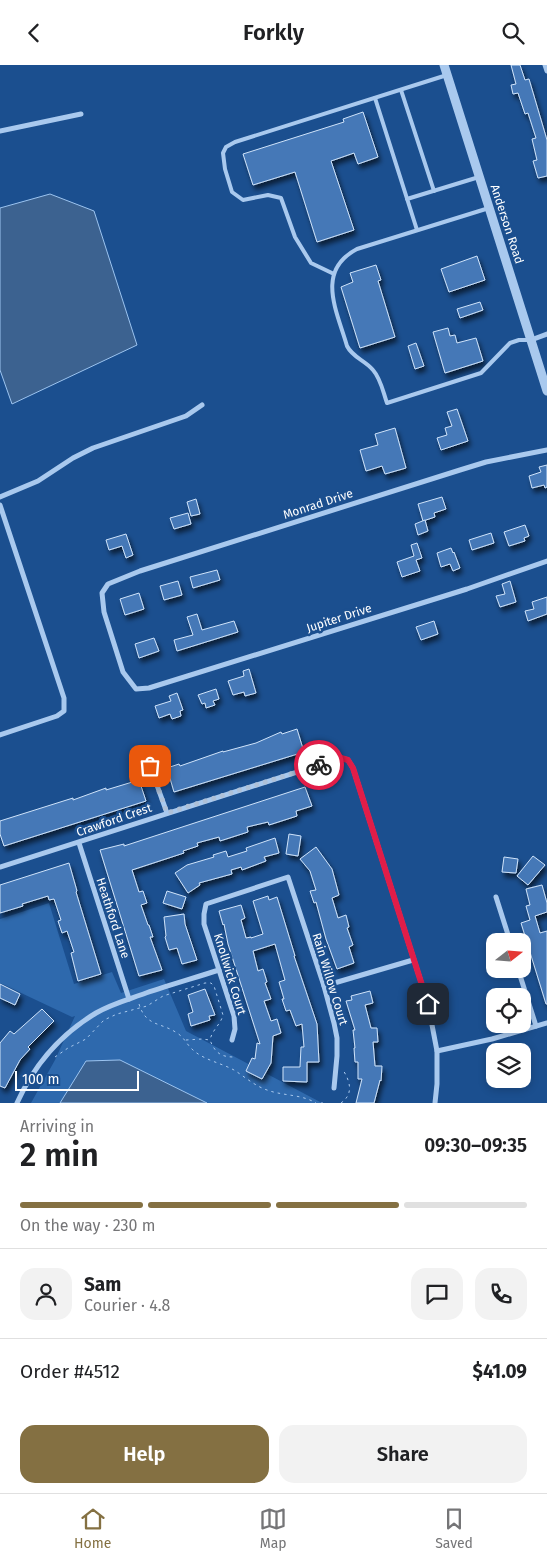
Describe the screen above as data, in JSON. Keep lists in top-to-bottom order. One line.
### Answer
{"streets":{"street":["Anderson Road","Monrad Drive","Jupiter Drive","Crawford Crest","Heathford Lane","Knollwick Court","Rain Willow Court"]},"crossings":[["Monrad Drive","Jupiter Drive"],["Crawford Crest","Heathford Lane"],["Knollwick Court","Rain Willow Court"]],"scale_bar":"100 m","north":"right","page":{"header":"Forkly","scale":"100 m","heading":["2 min","Arriving in","09:30–09:35"],"panel":["Sam","Courier · 4.8","Order #4512","$41.09"],"bar":"On the way · 230 m","buttons":["Help","Share"],"tabs":["Home","Map","Saved"]}}
